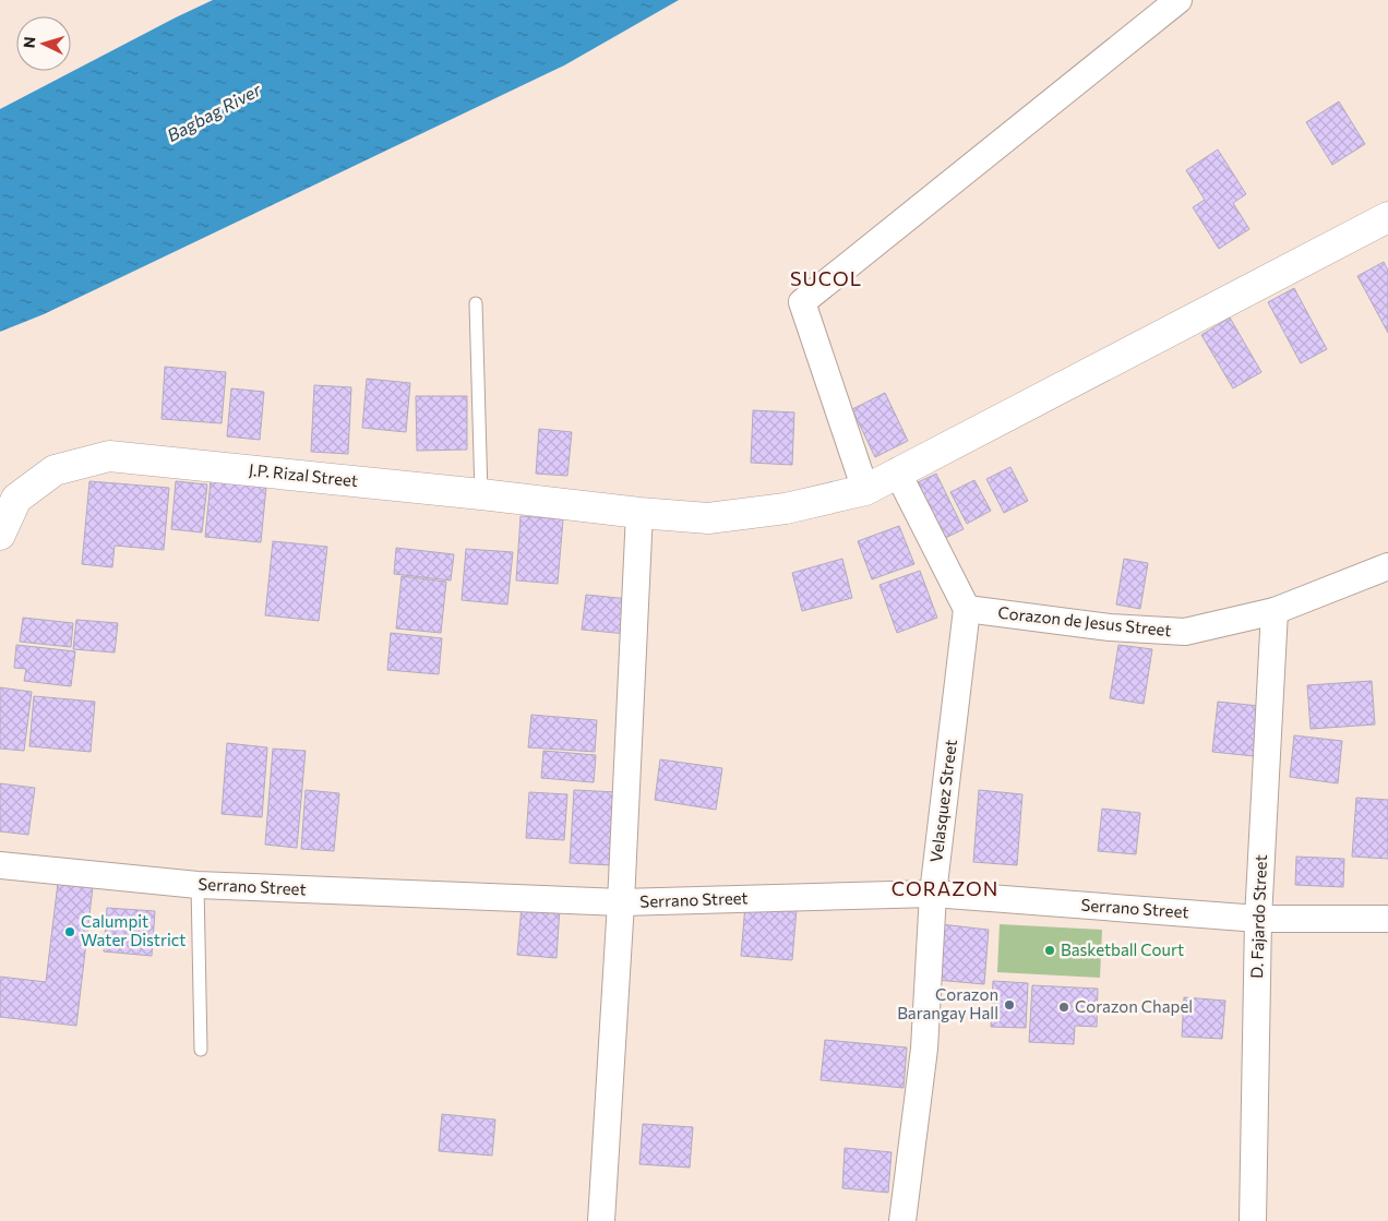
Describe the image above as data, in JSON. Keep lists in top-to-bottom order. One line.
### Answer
{"streets":{"street":["J.P. Rizal Street","Corazon de Jesus Street","Velasquez Street","Serrano Street","D. Fajardo Street"]},"crossings":[["Corazon de Jesus Street","Velasquez Street"],["Corazon de Jesus Street","D. Fajardo Street"],["Velasquez Street","Serrano Street"],["Serrano Street","D. Fajardo Street"]],"districts":["SUCOL","CORAZON"],"water":["Bagbag River"],"places":["Calumpit Water District","Basketball Court","Corazon Barangay Hall","Corazon Chapel"],"north":"left"}
